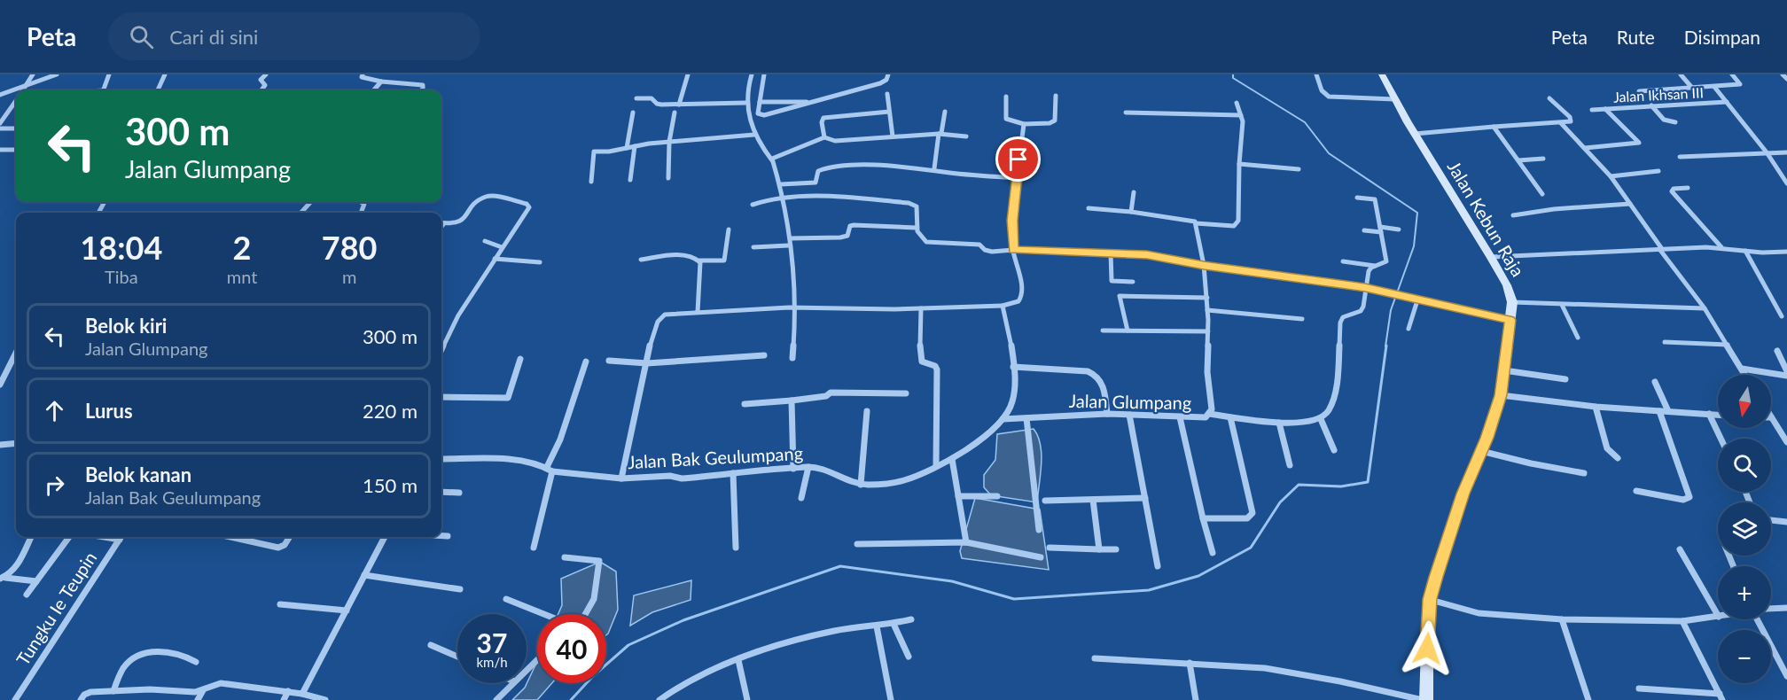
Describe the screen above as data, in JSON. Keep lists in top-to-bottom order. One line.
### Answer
{"streets":{"street":["Jalan Ikhsan III","Jalan Kebun Raja","Jalan Glumpang","Jalan Bak Geulumpang","Tungku Ie Teupin"]},"crossings":[["Jalan Glumpang","Jalan Bak Geulumpang"]],"north":"bottom","page":{"header":"Peta","search":"Cari di sini","nav":["Peta","Rute","Disimpan"],"turn":["300 m","Jalan Glumpang"],"eta":["18:04","Tiba","2","mnt","780","m"],"list":[{"name":"Belok kiri","note":"Jalan Glumpang","value":"300 m"},{"name":"Lurus","value":"220 m"},{"name":"Belok kanan","note":"Jalan Bak Geulumpang","value":"150 m"}],"map_buttons":["+","−"],"speed":"37 km/h","limit":"40"}}
